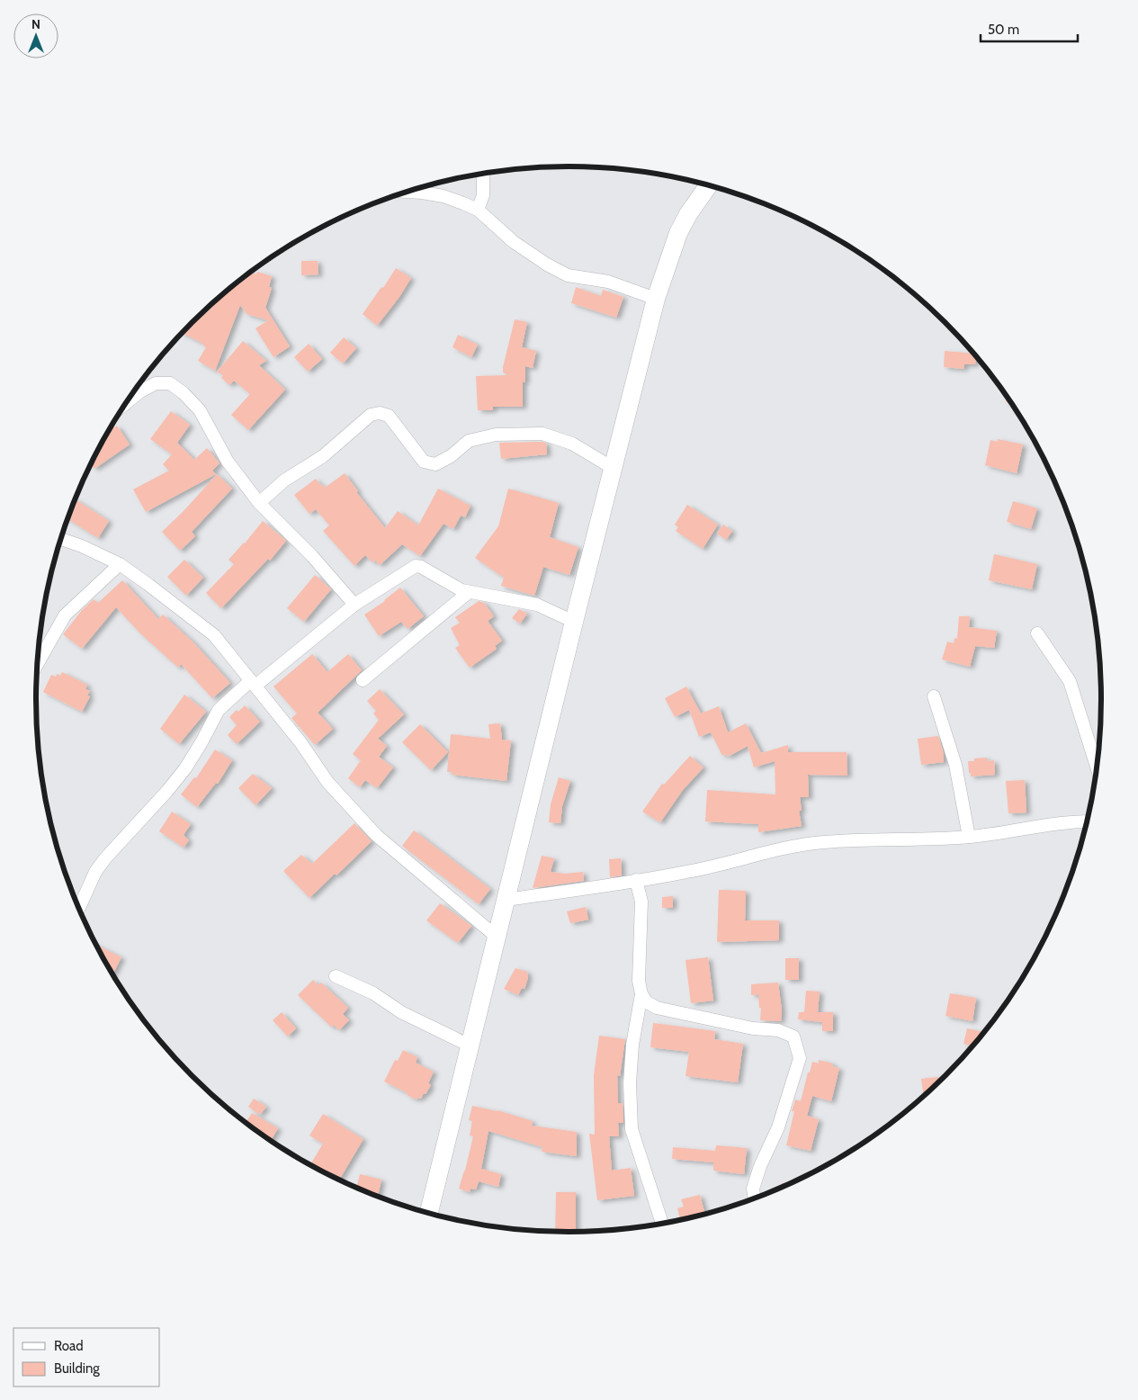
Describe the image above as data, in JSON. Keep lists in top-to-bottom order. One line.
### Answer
{"legend":["Road","Building"],"scale_bar":"50 m","north":"top"}
